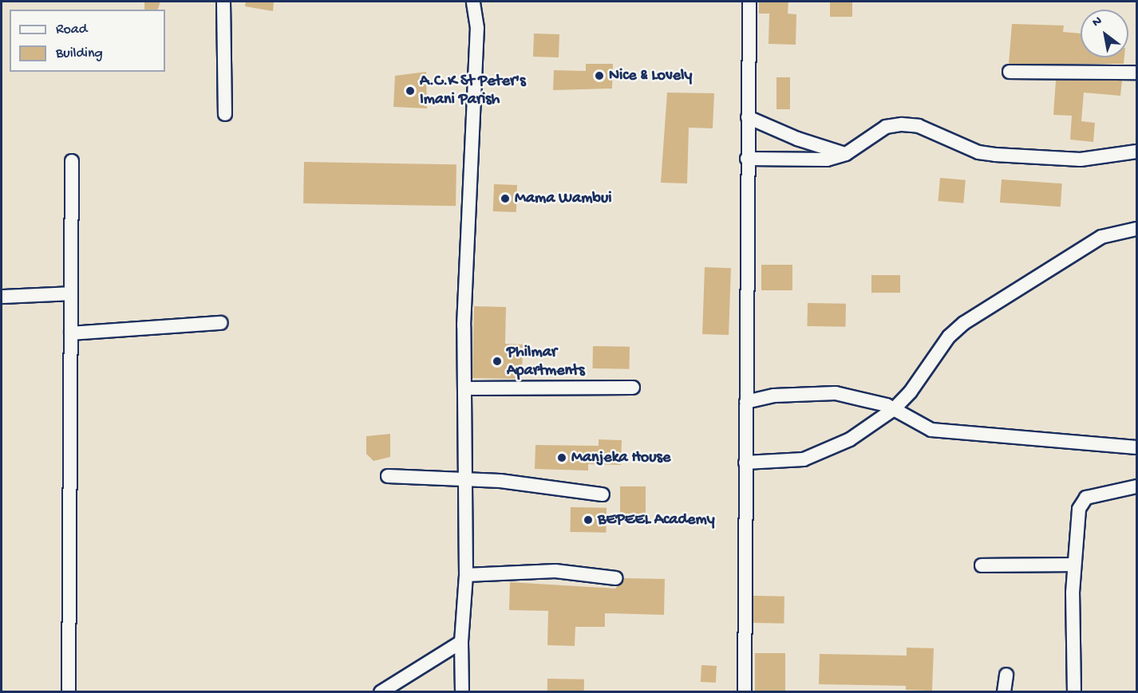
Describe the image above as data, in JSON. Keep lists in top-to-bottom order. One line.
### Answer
{"places":["Nice & Lovely","A.C.K St Peter's Imani Parish","Mama Wambui","Philmar Apartments","Manjeka House","BEPEEL Academy"],"legend":["Road","Building"],"north":"top left"}
